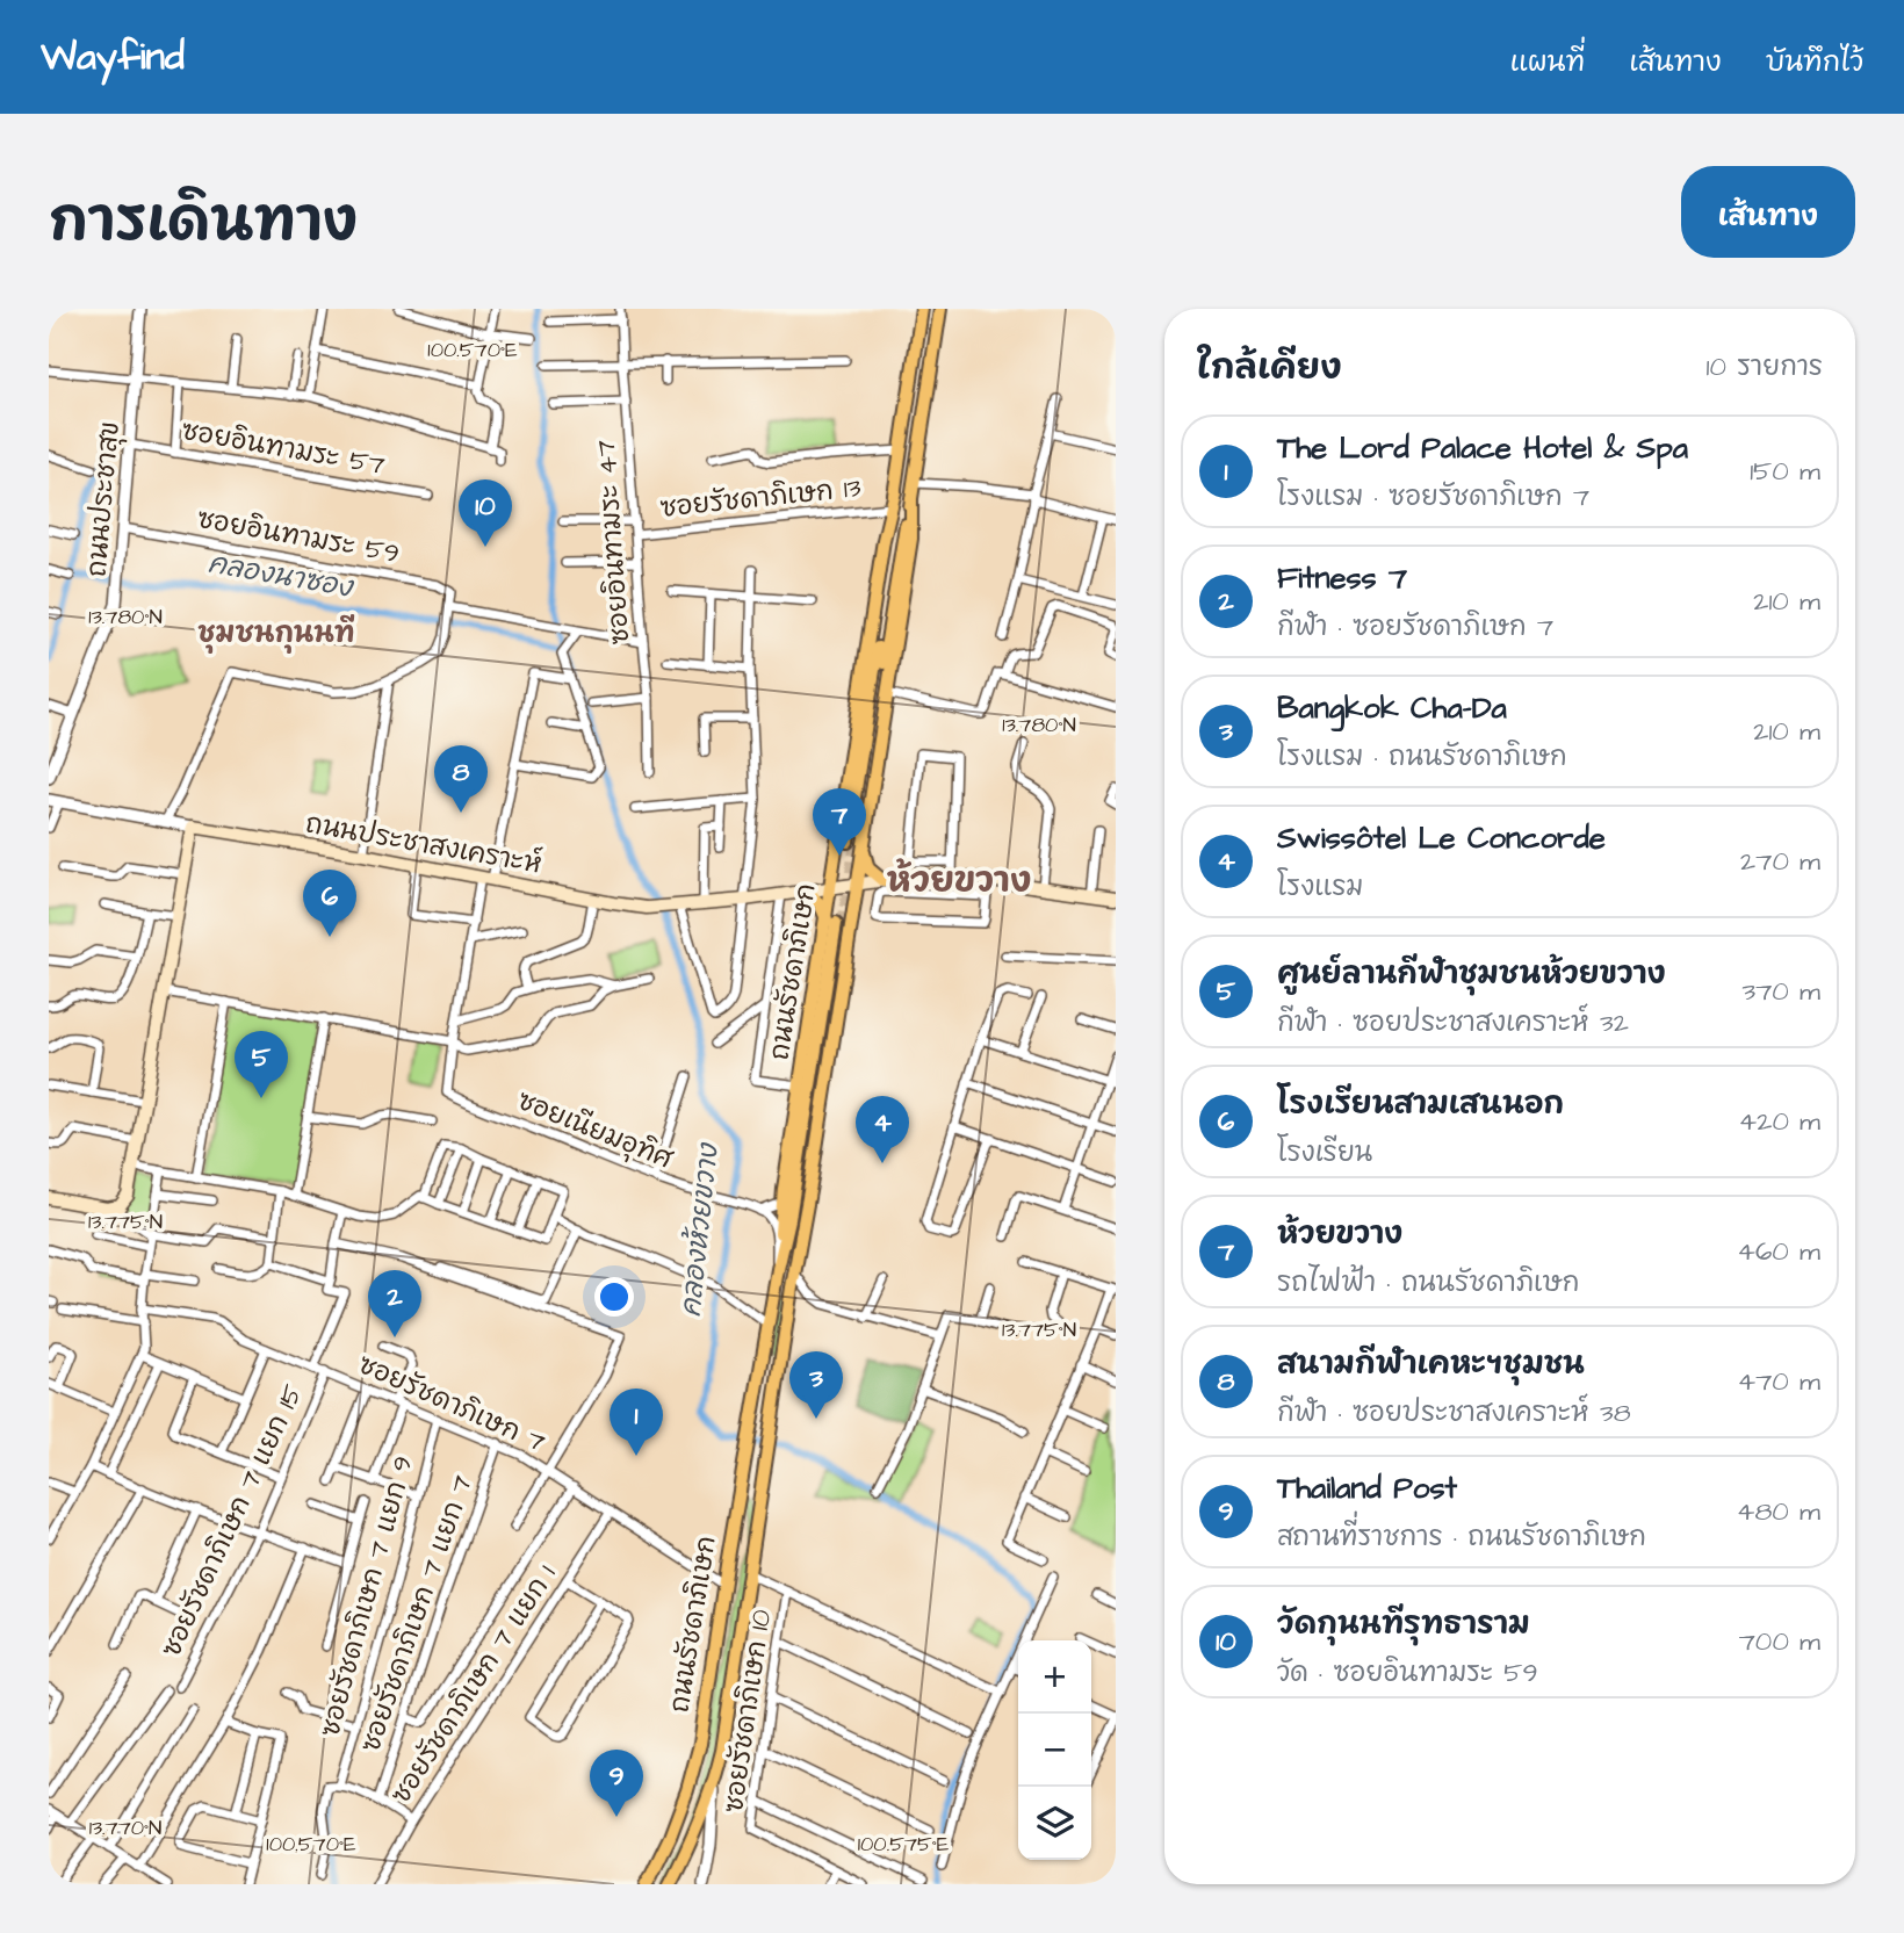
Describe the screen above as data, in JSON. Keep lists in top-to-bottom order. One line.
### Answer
{"streets":{"main road":["ถนนประชาสงเคราะห์","ถนนรัชดาภิเษก"],"street":["ซอยอินทามระ 57","ซอยรัชดาภิเษก 13","ถนนประชาสุข","ซอยอินทามระ 59","ซอยอินทามระ 47","ซอยเนียมอุทิศ","ซอยรัชดาภิเษก 7","ซอยรัชดาภิเษก 7 แยก 15","ซอยรัชดาภิเษก 7 แยก 9","ซอยรัชดาภิเษก 7 แยก 7","ซอยรัชดาภิเษก 7 แยก 1","ซอยรัชดาภิเษก 10"]},"crossings":[["ซอยอินทามระ 57","ถนนประชาสุข"],["ซอยรัชดาภิเษก 13","ซอยอินทามระ 47"],["ซอยรัชดาภิเษก 13","ถนนรัชดาภิเษก"],["ถนนประชาสุข","ซอยอินทามระ 59"],["ถนนประชาสงเคราะห์","ถนนรัชดาภิเษก"],["ถนนรัชดาภิเษก","ซอยรัชดาภิเษก 7"],["ถนนรัชดาภิเษก","ซอยรัชดาภิเษก 10"],["ซอยรัชดาภิเษก 7","ซอยรัชดาภิเษก 7 แยก 15"],["ซอยรัชดาภิเษก 7","ซอยรัชดาภิเษก 7 แยก 9"],["ซอยรัชดาภิเษก 7","ซอยรัชดาภิเษก 7 แยก 7"],["ซอยรัชดาภิเษก 7","ซอยรัชดาภิเษก 7 แยก 1"]],"districts":["ชุมชนกุนนที","ห้วยขวาง"],"water":["คลองนาซอง","คลองห้วยขวาง"],"page":{"header":"Wayfind","nav":["แผนที่","เส้นทาง","บันทึกไว้"],"title":"การเดินทาง","buttons":"เส้นทาง","heading":["ใกล้เคียง","10 รายการ"],"list":[{"mark":"1","name":"The Lord Palace Hotel & Spa","note":"โรงแรม · ซอยรัชดาภิเษก 7","value":"150 m"},{"mark":"2","name":"Fitness 7","note":"กีฬา · ซอยรัชดาภิเษก 7","value":"210 m"},{"mark":"3","name":"Bangkok Cha-Da","note":"โรงแรม · ถนนรัชดาภิเษก","value":"210 m"},{"mark":"4","name":"Swissôtel Le Concorde","note":"โรงแรม","value":"270 m"},{"mark":"5","name":"ศูนย์ลานกีฬาชุมชนห้วยขวาง","note":"กีฬา · ซอยประชาสงเคราะห์ 32","value":"370 m"},{"mark":"6","name":"โรงเรียนสามเสนนอก","note":"โรงเรียน","value":"420 m"},{"mark":"7","name":"ห้วยขวาง","note":"รถไฟฟ้า · ถนนรัชดาภิเษก","value":"460 m"},{"mark":"8","name":"สนามกีฬาเคหะฯชุมชน","note":"กีฬา · ซอยประชาสงเคราะห์ 38","value":"470 m"},{"mark":"9","name":"Thailand Post","note":"สถานที่ราชการ · ถนนรัชดาภิเษก","value":"480 m"},{"mark":"10","name":"วัดกุนนทีรุทธาราม","note":"วัด · ซอยอินทามระ 59","value":"700 m"}],"pins":["10","8","7","6","5","4","2","3","1","9"],"map_buttons":["+","−"]},"coordinates":["100.570°E","13.780°N","13.775°N","13.770°N","100.575°E"]}
